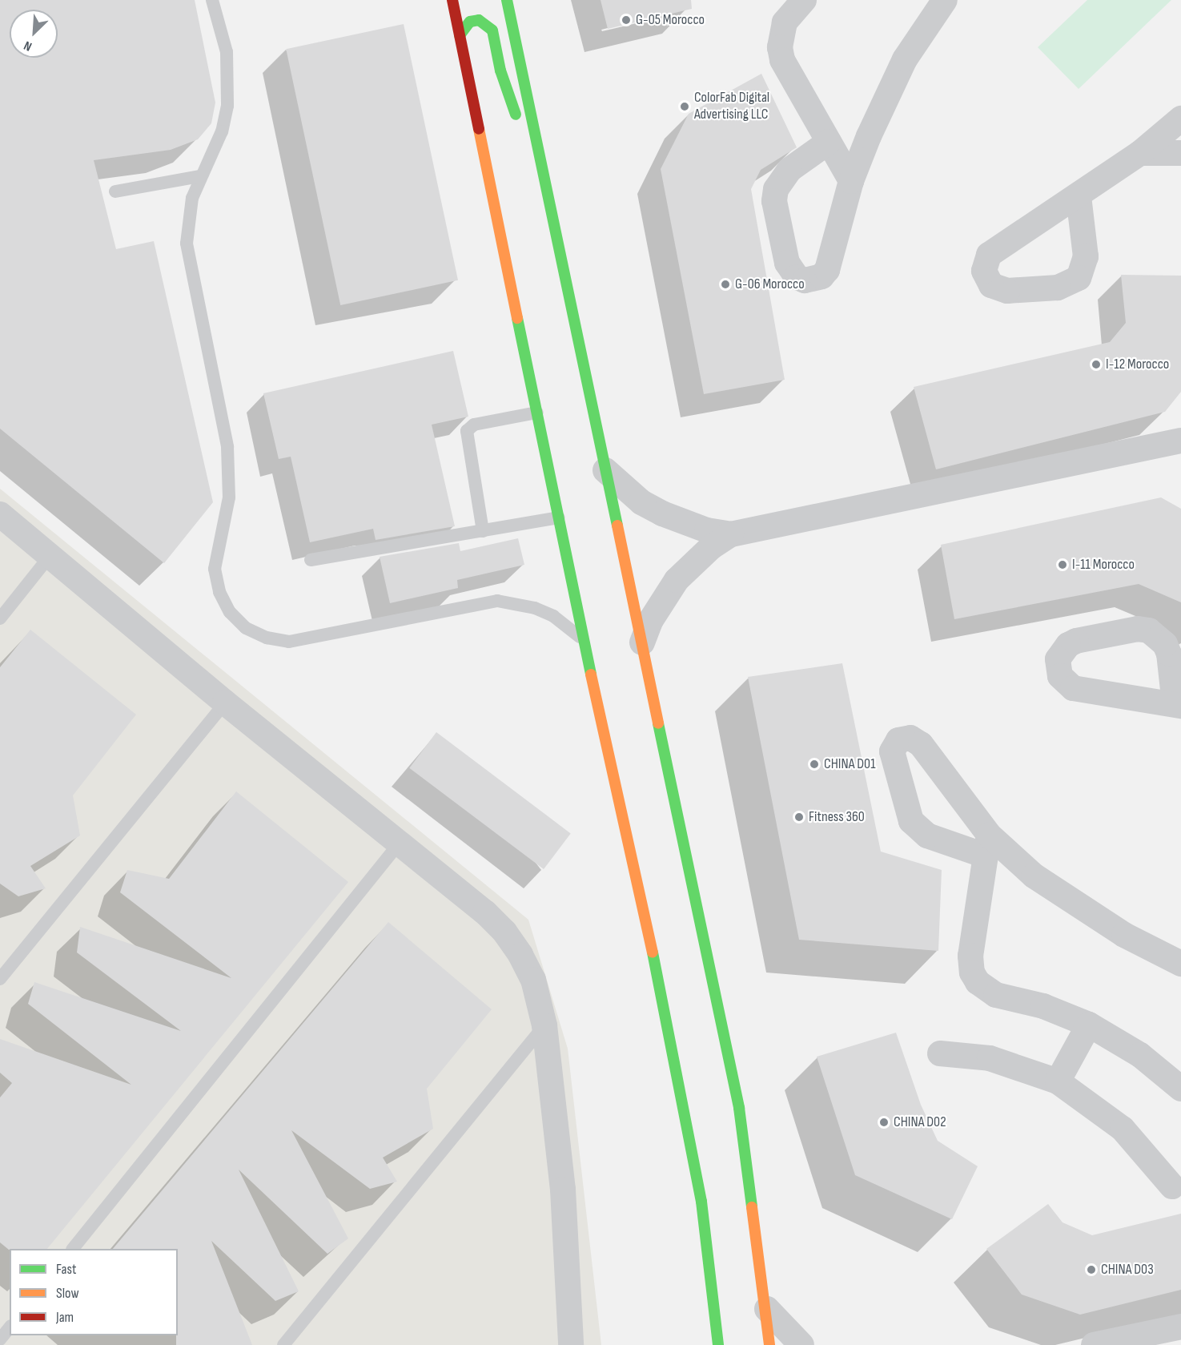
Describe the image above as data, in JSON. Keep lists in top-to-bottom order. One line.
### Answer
{"places":["G-05 Morocco","ColorFab Digital Advertising LLC","G-06 Morocco","I-12 Morocco","I-11 Morocco","CHINA D01","Fitness 360","CHINA D02","CHINA D03"],"legend":["Fast","Slow","Jam"],"north":"bottom left"}
